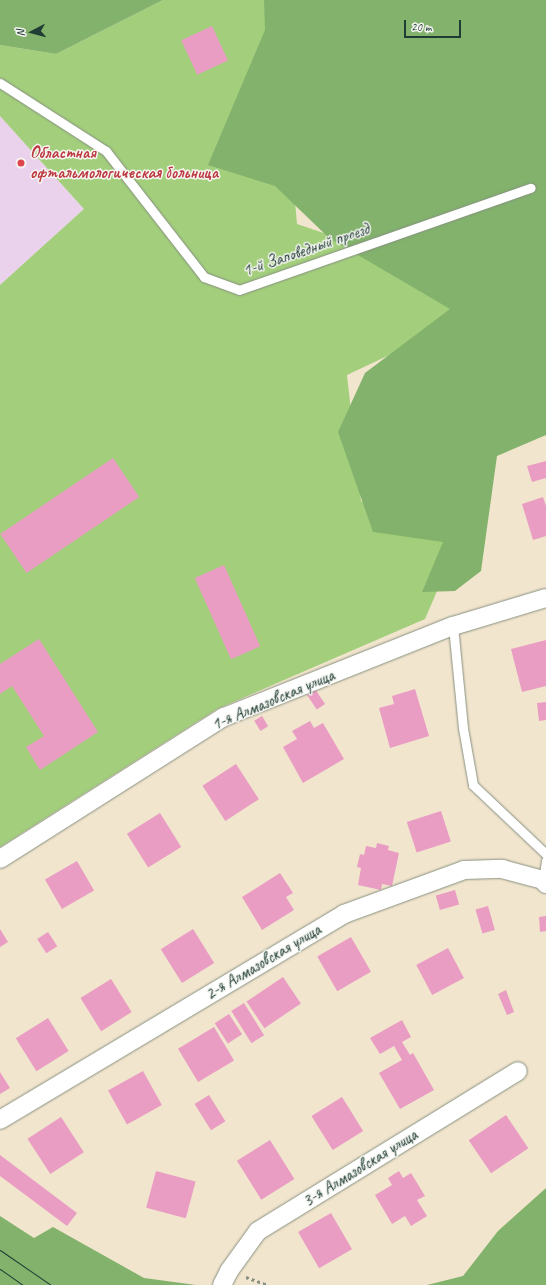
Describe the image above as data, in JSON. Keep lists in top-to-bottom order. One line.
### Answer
{"streets":{"street":["1-я Алмазовская улица","2-я Алмазовская улица","3-я Алмазовская улица"],"lane":["1-й Заповедный проезд"]},"places":["Областная офтальмологическая больница"],"scale_bar":"20 m","north":"left"}
